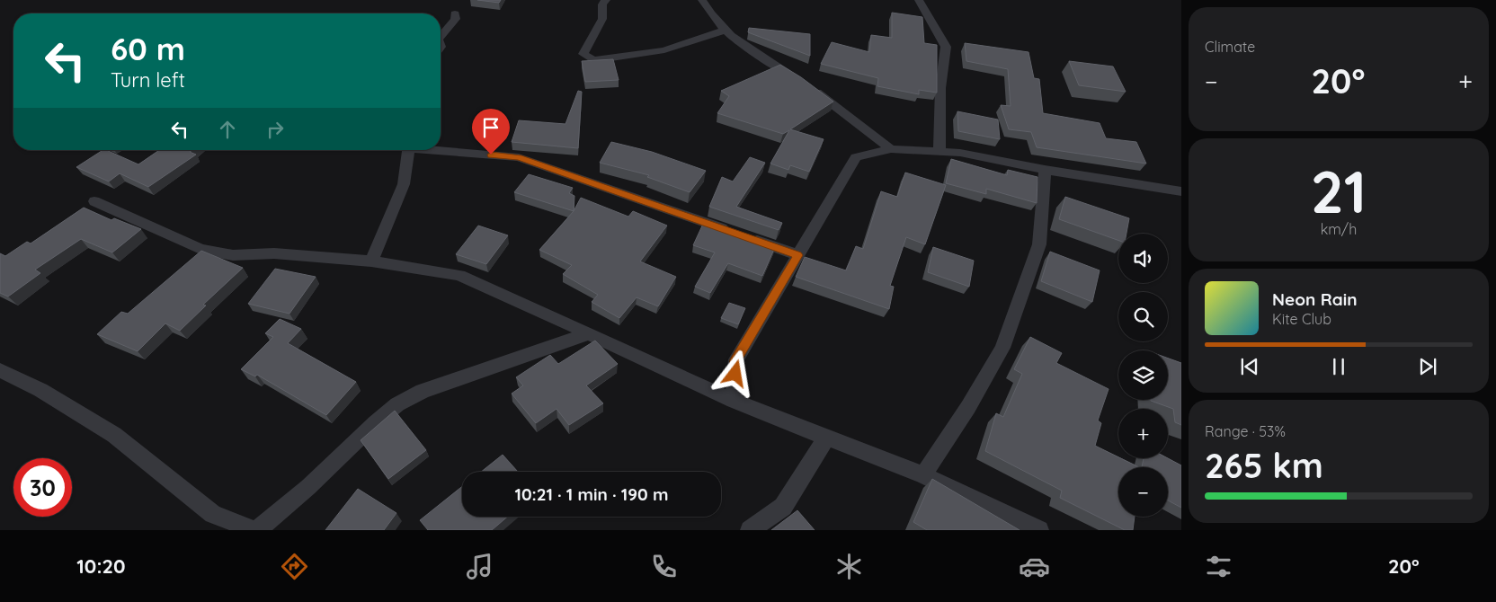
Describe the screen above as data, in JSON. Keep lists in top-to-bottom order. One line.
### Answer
{"page":{"tile":["Climate",["21","km/h"],["Range · 53%","265 km"]],"turn":["60 m","Turn left"],"heat":["−","20°","+"],"map_buttons":["+","−"],"song":["Neon Rain","Kite Club"],"limit":"30","trip":"10:21 · 1 min · 190 m","tabs":["10:20","20°"]}}
